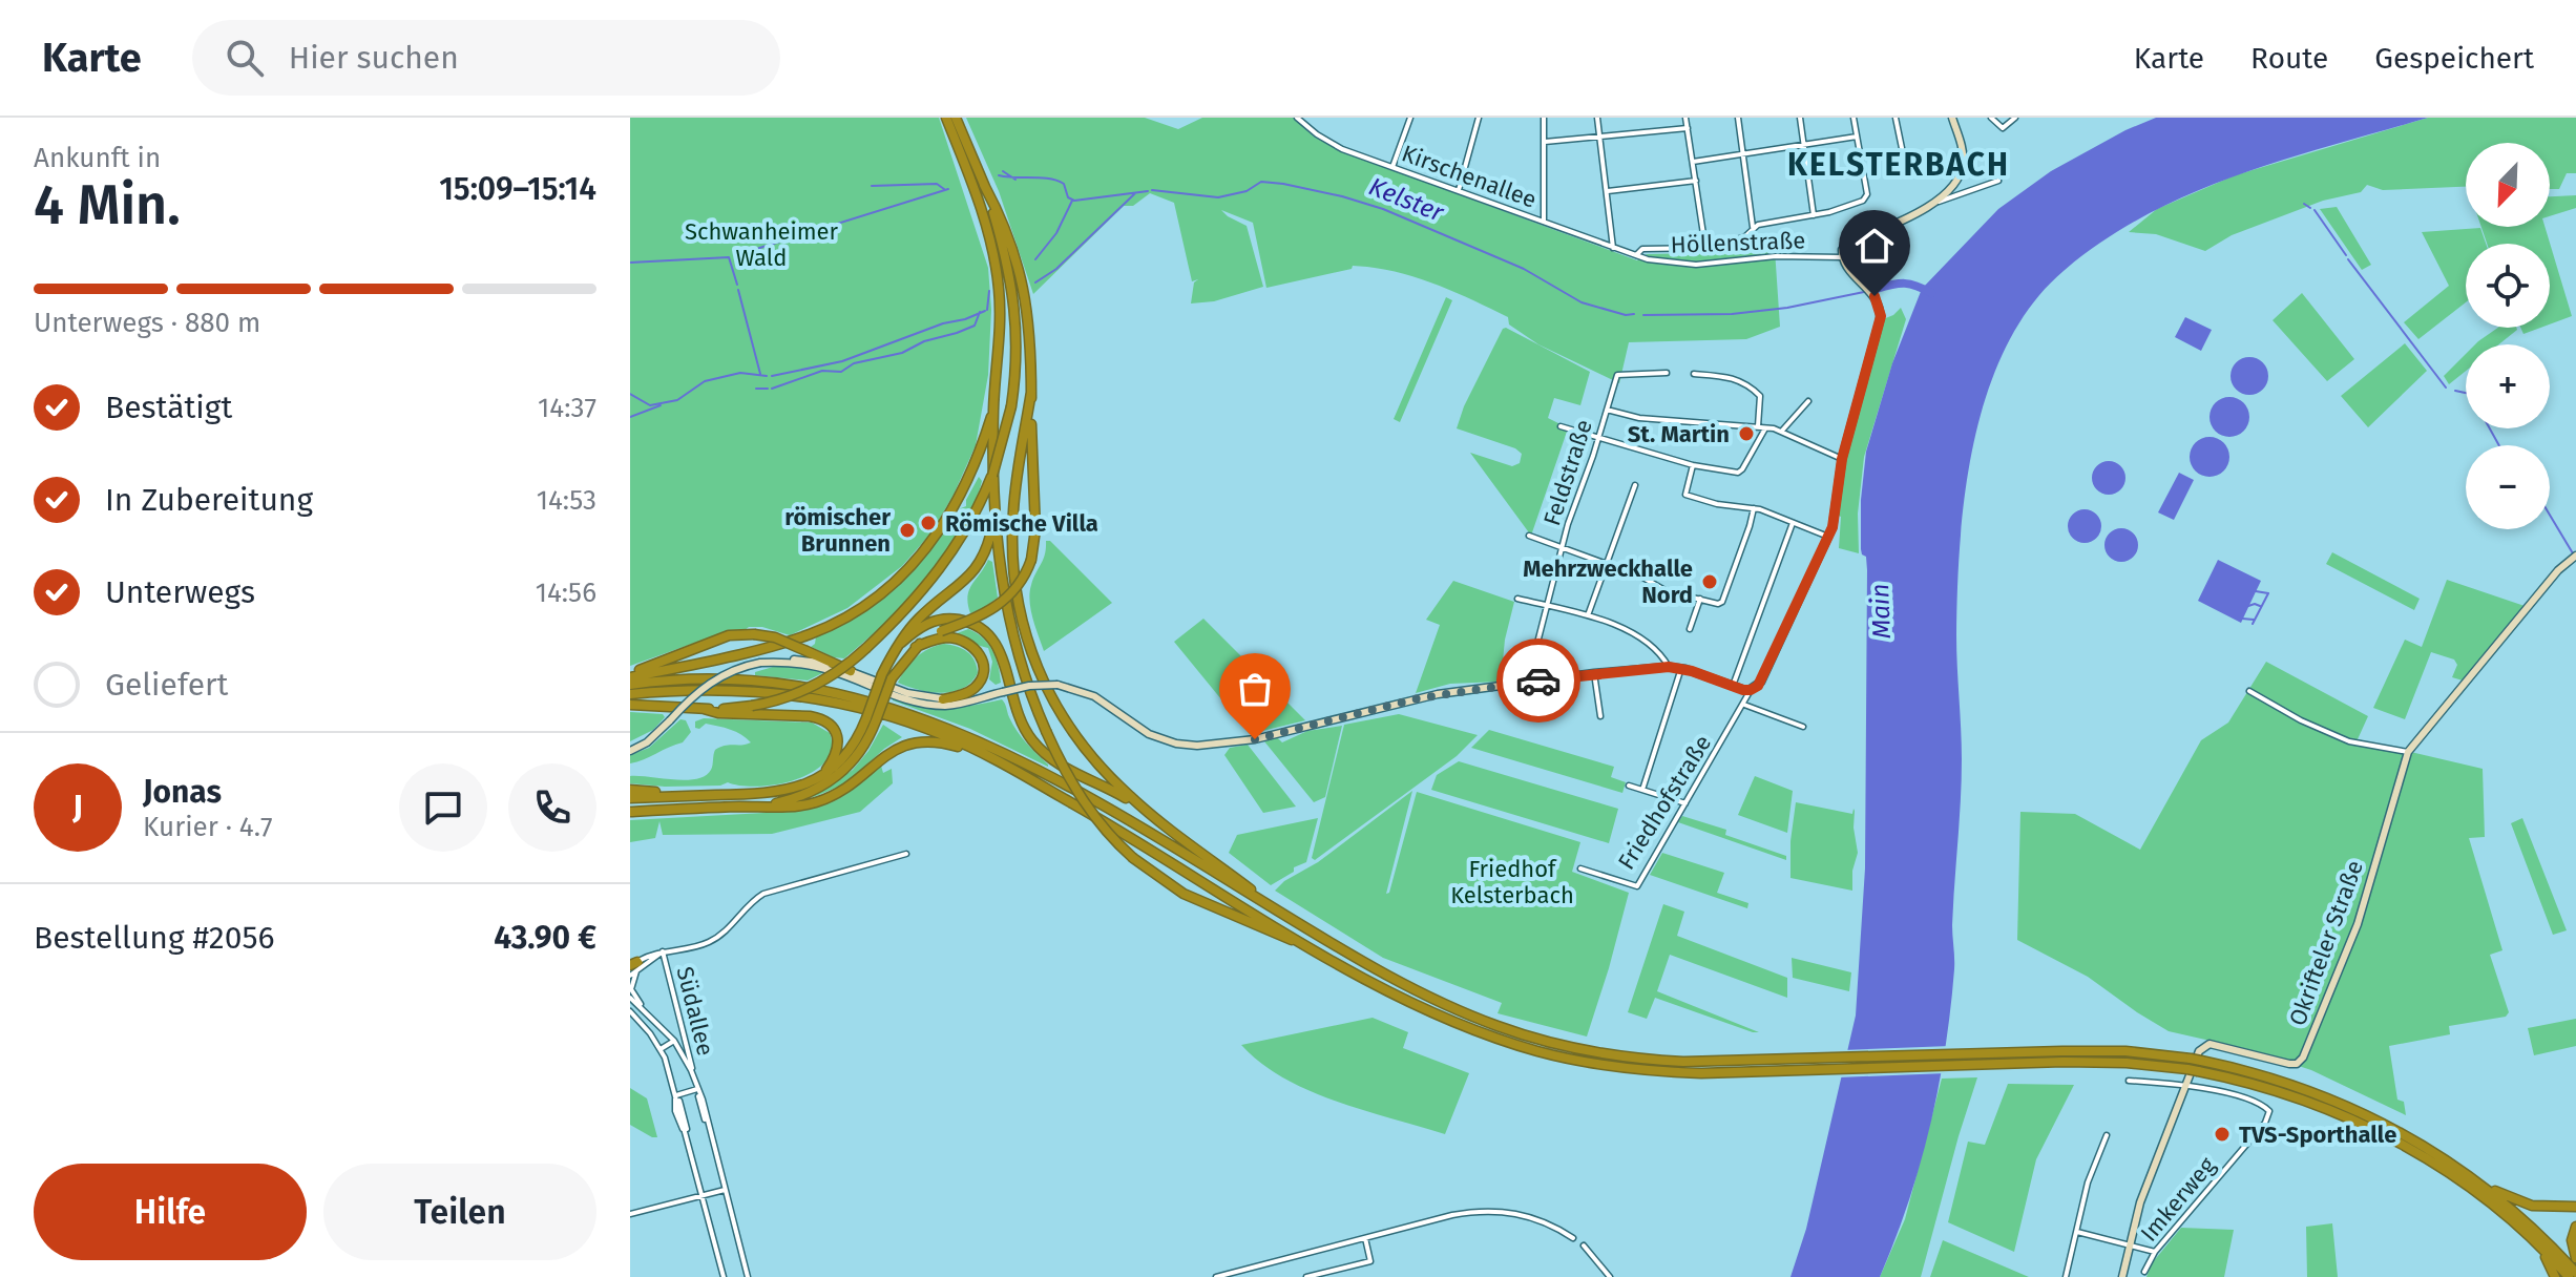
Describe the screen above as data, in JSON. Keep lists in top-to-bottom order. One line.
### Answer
{"streets":{"street":["Kirschenallee","Höllenstraße","Feldstraße","Friedhofstraße","Okrifteler Straße","Südallee","Imkerweg"]},"crossings":[["Kirschenallee","Höllenstraße"],["Okrifteler Straße","Imkerweg"]],"districts":["KELSTERBACH"],"water":["Kelster","Main"],"parks":["Schwanheimer Wald","Friedhof Kelsterbach"],"places":["St. Martin","Römische Villa","römischer Brunnen","Mehrzweckhalle Nord","TVS-Sporthalle"],"north":"bottom left","page":{"header":"Karte","search":"Hier suchen","nav":["Karte","Route","Gespeichert"],"heading":["4 Min.","Ankunft in","15:09–15:14"],"panel":["Jonas","Kurier · 4.7","Bestellung #2056","43.90 €"],"map_buttons":["+","−"],"bar":"Unterwegs · 880 m","list":[["Bestätigt","14:37"],["In Zubereitung","14:53"],["Unterwegs","14:56"],"Geliefert"],"round":"J","buttons":["Hilfe","Teilen"]}}
